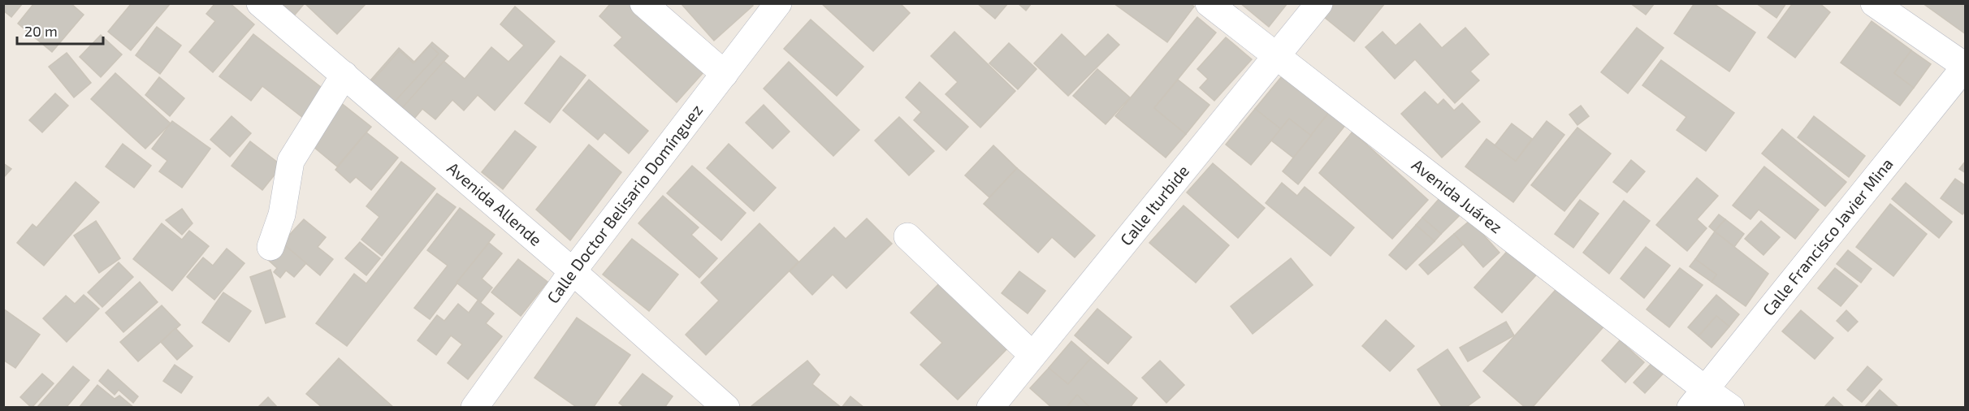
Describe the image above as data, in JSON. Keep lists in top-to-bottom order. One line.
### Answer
{"streets":{"street":["Avenida Juárez","Avenida Allende","Calle Doctor Belisario Domínguez","Calle Iturbide","Calle Francisco Javier Mina"]},"crossings":[["Avenida Juárez","Calle Iturbide"],["Avenida Juárez","Calle Francisco Javier Mina"],["Avenida Allende","Calle Doctor Belisario Domínguez"]],"scale_bar":"20 m"}
